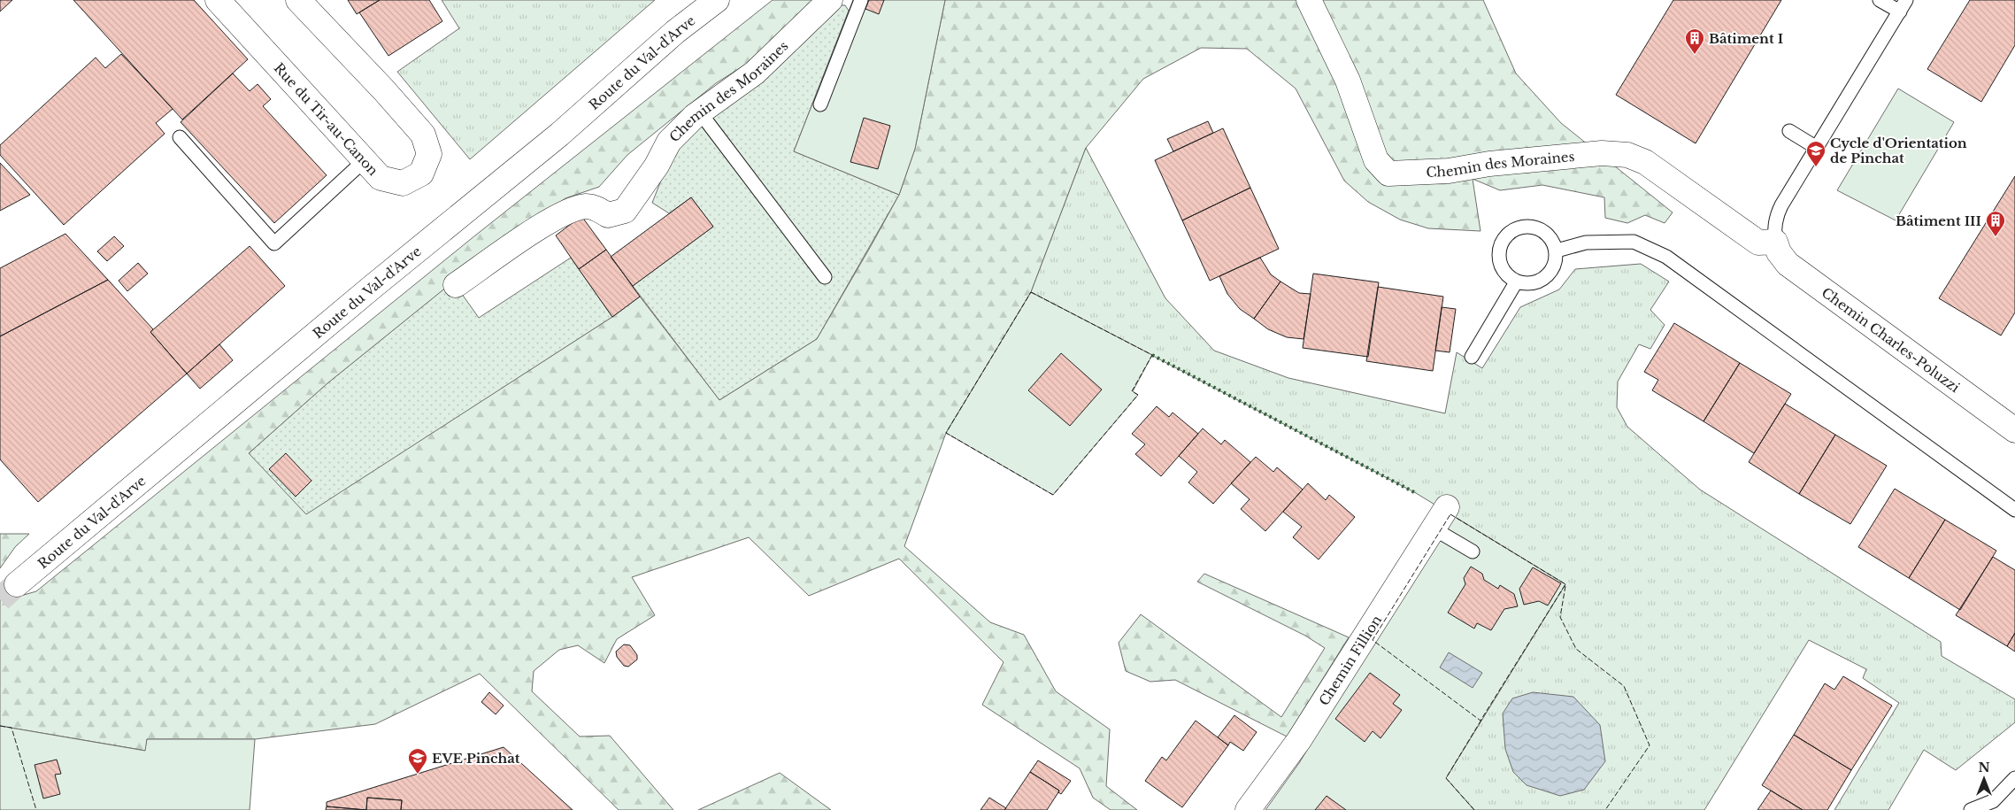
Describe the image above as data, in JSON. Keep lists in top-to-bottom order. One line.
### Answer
{"streets":{"street":["Route du Val-d'Arve","Chemin des Moraines","Rue du Tir-au-Canon","Chemin Charles-Poluzzi","Chemin Fillion"]},"crossings":[["Chemin des Moraines","Chemin Charles-Poluzzi"]],"places":{"building":["Bâtiment I","Bâtiment III"],"school or university":["Cycle d'Orientation de Pinchat","EVE Pinchat"]},"north":"top"}
